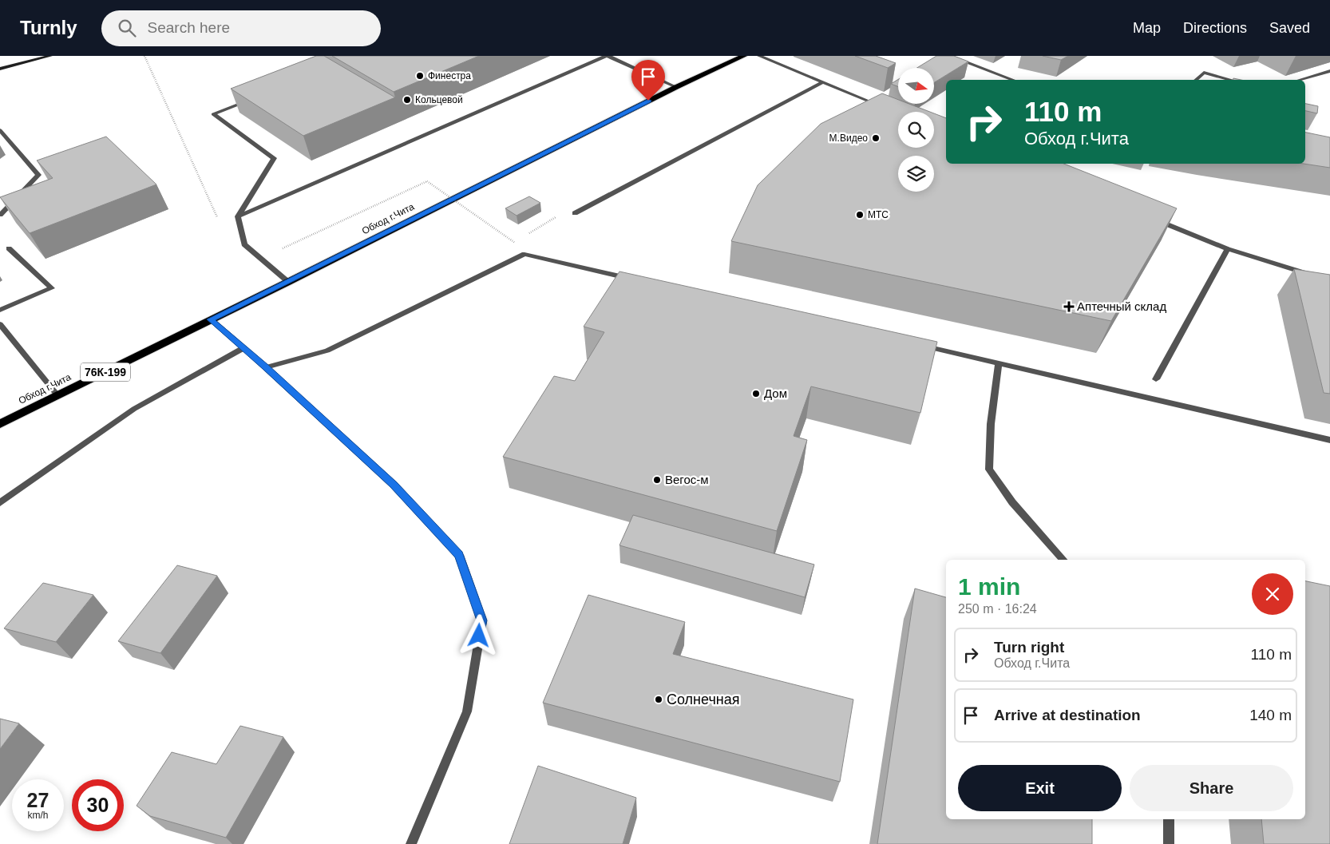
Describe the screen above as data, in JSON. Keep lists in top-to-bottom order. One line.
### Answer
{"streets":{"highway":["Обход г.Чита","76К-199"]},"places":{"other":["Финестра","Кольцевой","М.Видео","МТС","Дом","Вегос-м","Солнечная"],"health":["Аптечный склад"]},"north":"right","page":{"header":"Turnly","search":"Search here","nav":["Map","Directions","Saved"],"turn":["110 m","Обход г.Чита"],"heading":["1 min","250 m · 16:24"],"list":[{"name":"Turn right","note":"Обход г.Чита","value":"110 m"},{"name":"Arrive at destination","value":"140 m"}],"buttons":["Exit","Share"],"speed":"27 km/h","limit":"30"}}
